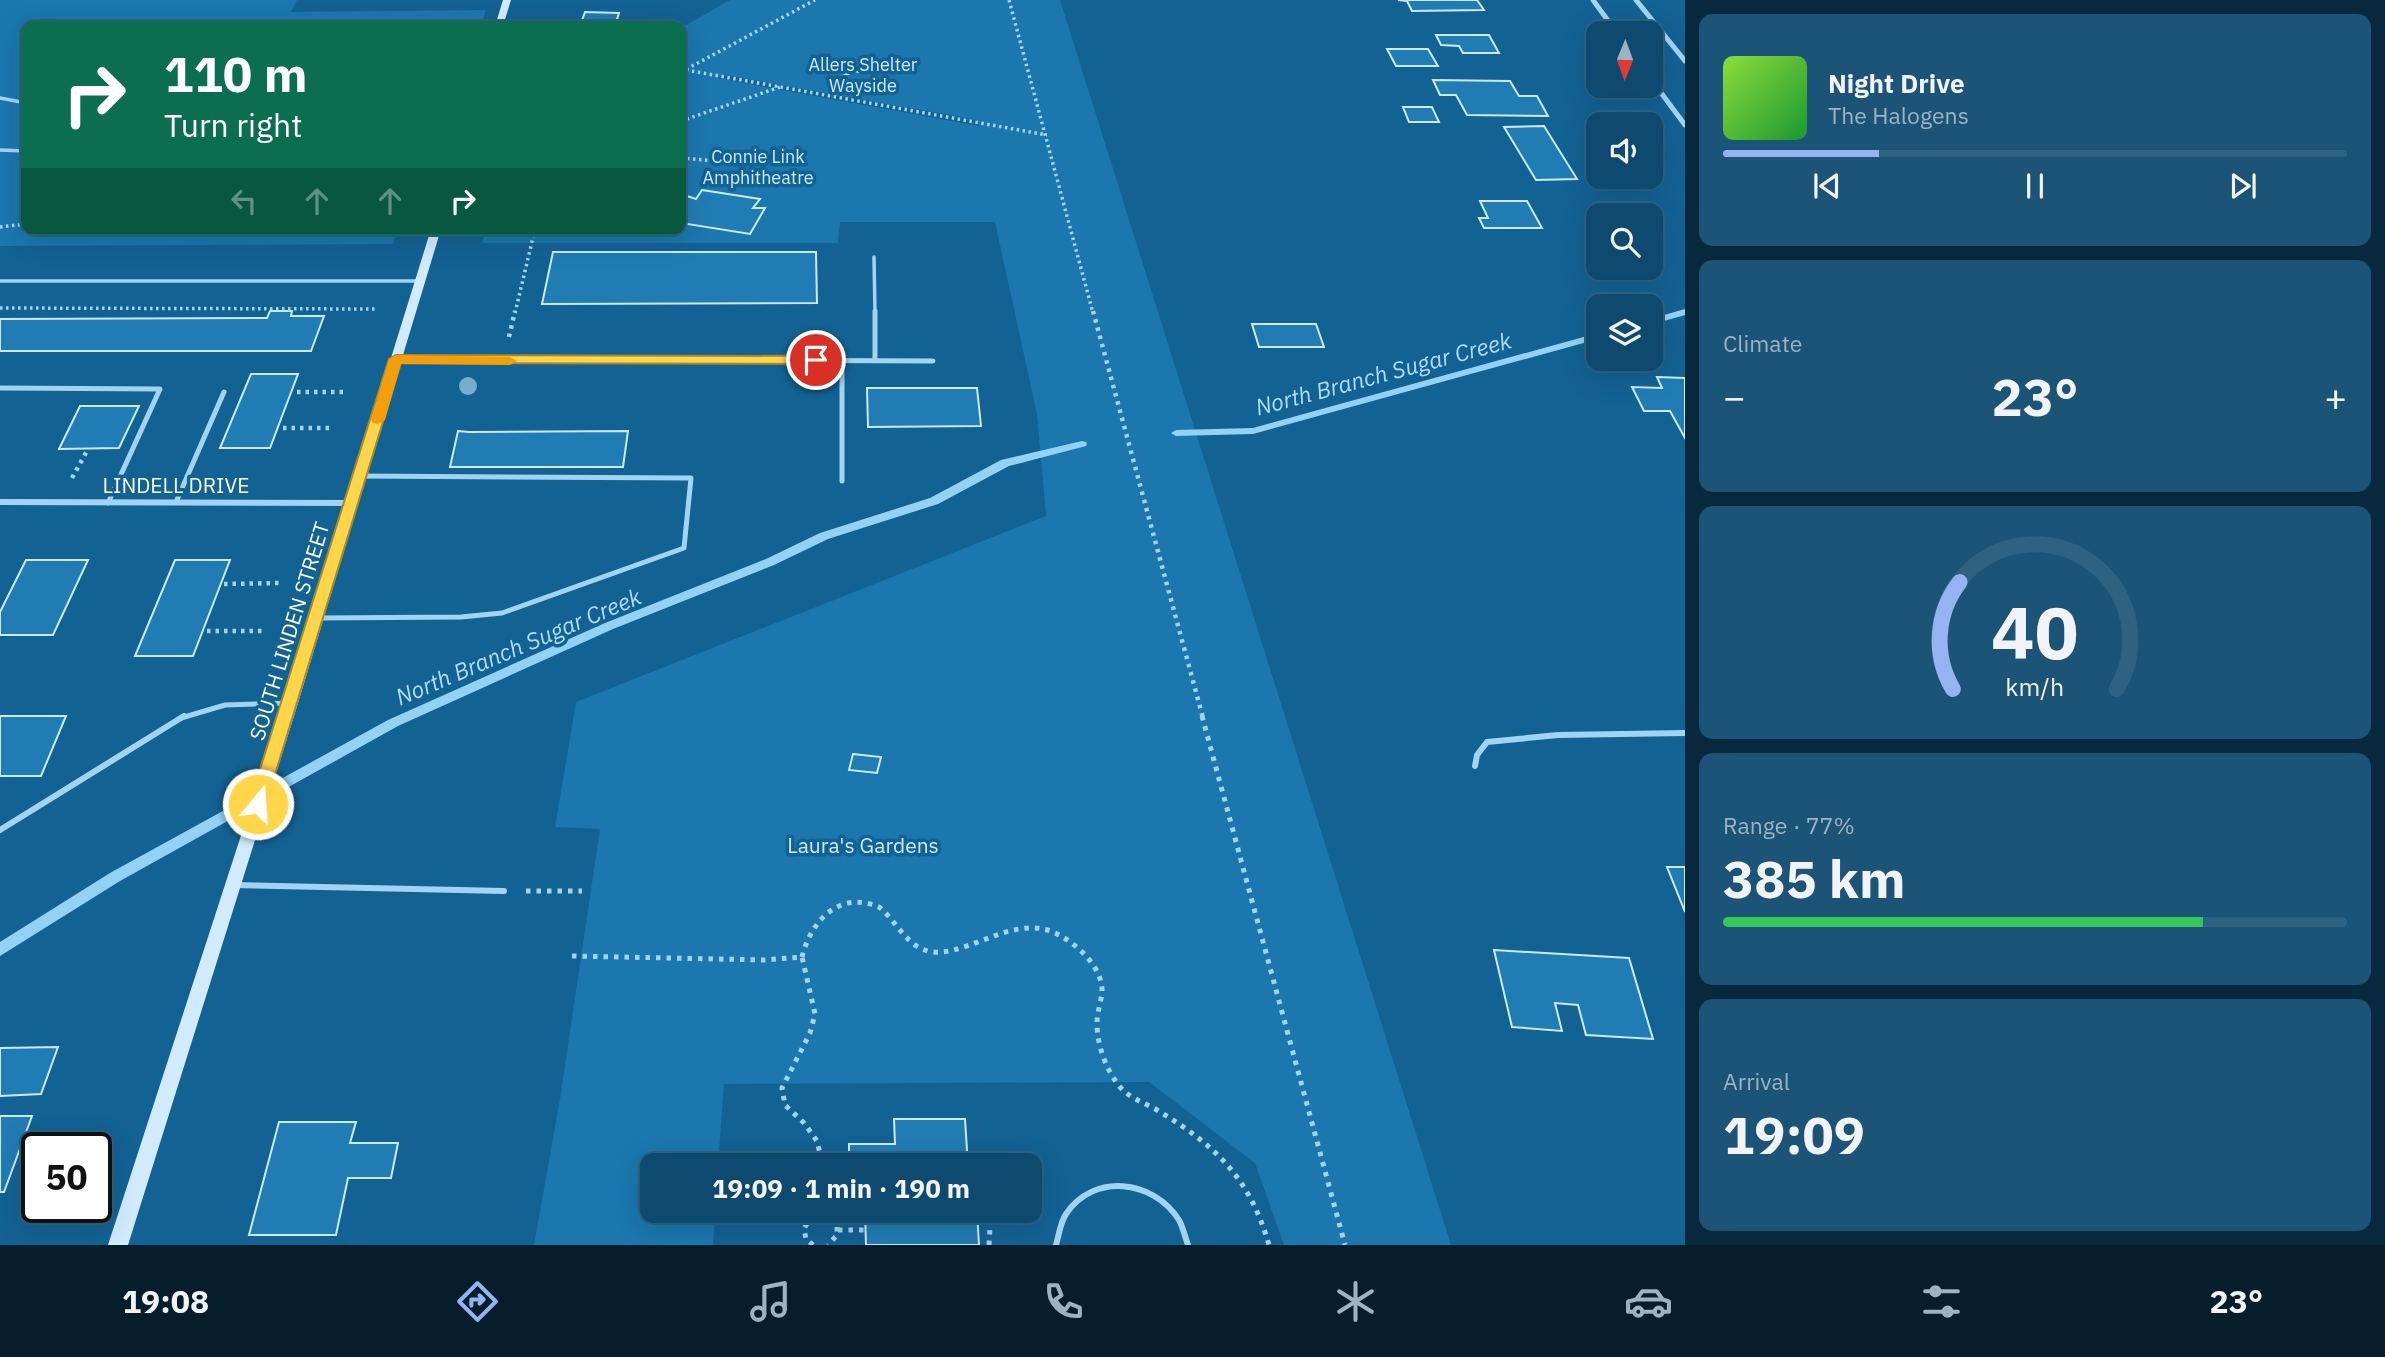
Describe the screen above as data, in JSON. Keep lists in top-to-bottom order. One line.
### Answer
{"streets":{"main road":["SOUTH LINDEN STREET"],"street":["LINDELL DRIVE"]},"crossings":[["LINDELL DRIVE","SOUTH LINDEN STREET"]],"water":["North Branch Sugar Creek"],"parks":["Allers Shelter Wayside","Connie Link Amphitheatre","Laura's Gardens"],"north":"bottom","page":{"turn":["110 m","Turn right"],"song":["Night Drive","The Halogens"],"tile":["Climate",["Range · 77%","385 km"],["Arrival","19:09"]],"heat":["−","23°","+"],"limit":"50","trip":"19:09 · 1 min · 190 m","tabs":["19:08","23°"],"gauge":["40","km/h"]}}
